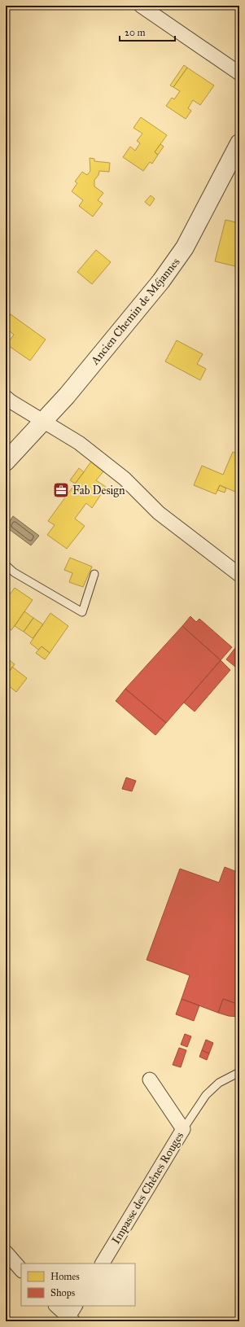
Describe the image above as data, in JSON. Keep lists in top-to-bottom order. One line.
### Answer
{"streets":{"street":["Ancien Chemin de Méjannes","Impasse des Chênes Rouges"]},"places":{"office":["Fab Design"]},"legend":["Homes","Shops"],"scale_bar":"20 m"}
